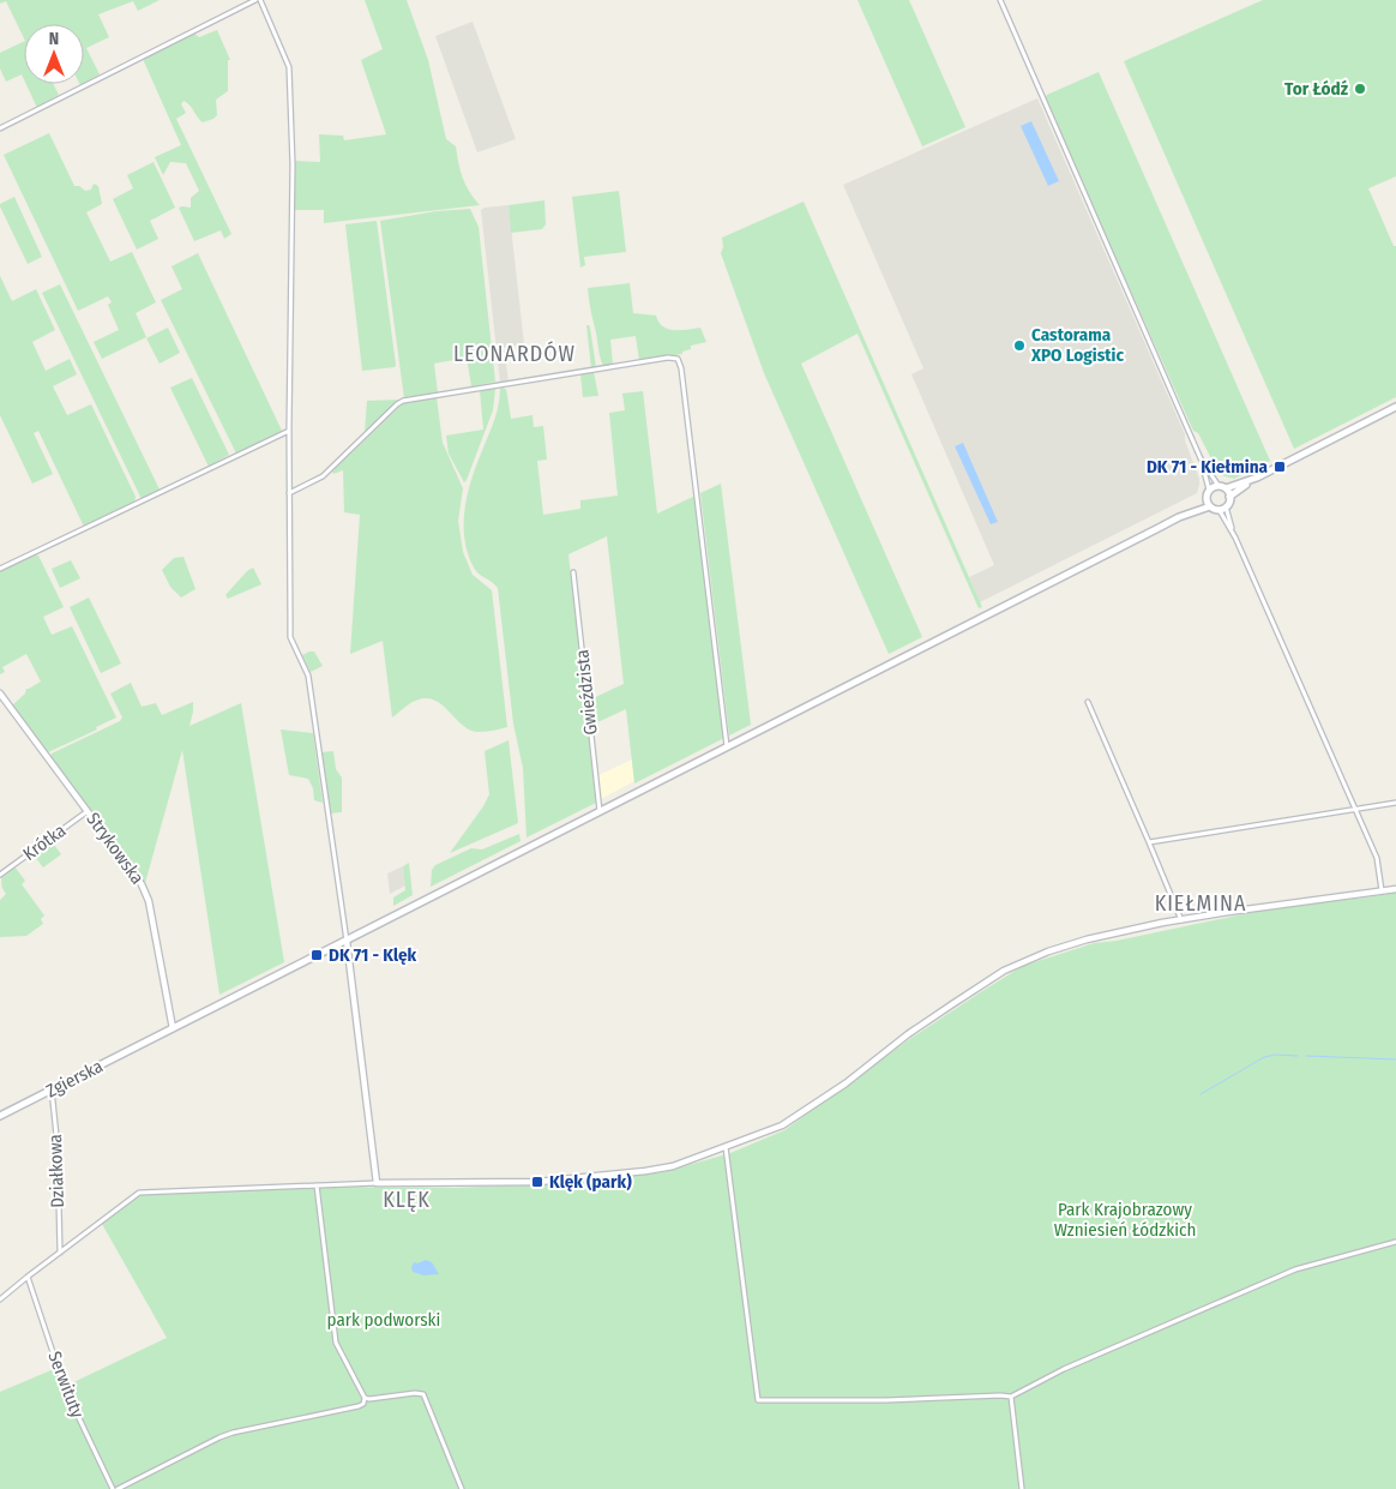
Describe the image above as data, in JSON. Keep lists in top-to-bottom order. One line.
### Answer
{"streets":{"main road":["Zgierska"],"street":["Gwieździsta","Krótka","Strykowska","Działkowa","Serwituty"]},"crossings":[["Gwieździsta","Zgierska"],["Krótka","Strykowska"],["Strykowska","Zgierska"],["Zgierska","Działkowa"]],"districts":["LEONARDÓW","KIEŁMINA","KLĘK"],"parks":["Park Krajobrazowy Wzniesień Łódzkich","park podworski"],"places":{"other":["Tor Łódź","Castorama XPO Logistic"],"transit":["DK 71 - Kiełmina","DK 71 - Klęk","Klęk (park)"]},"north":"top"}
